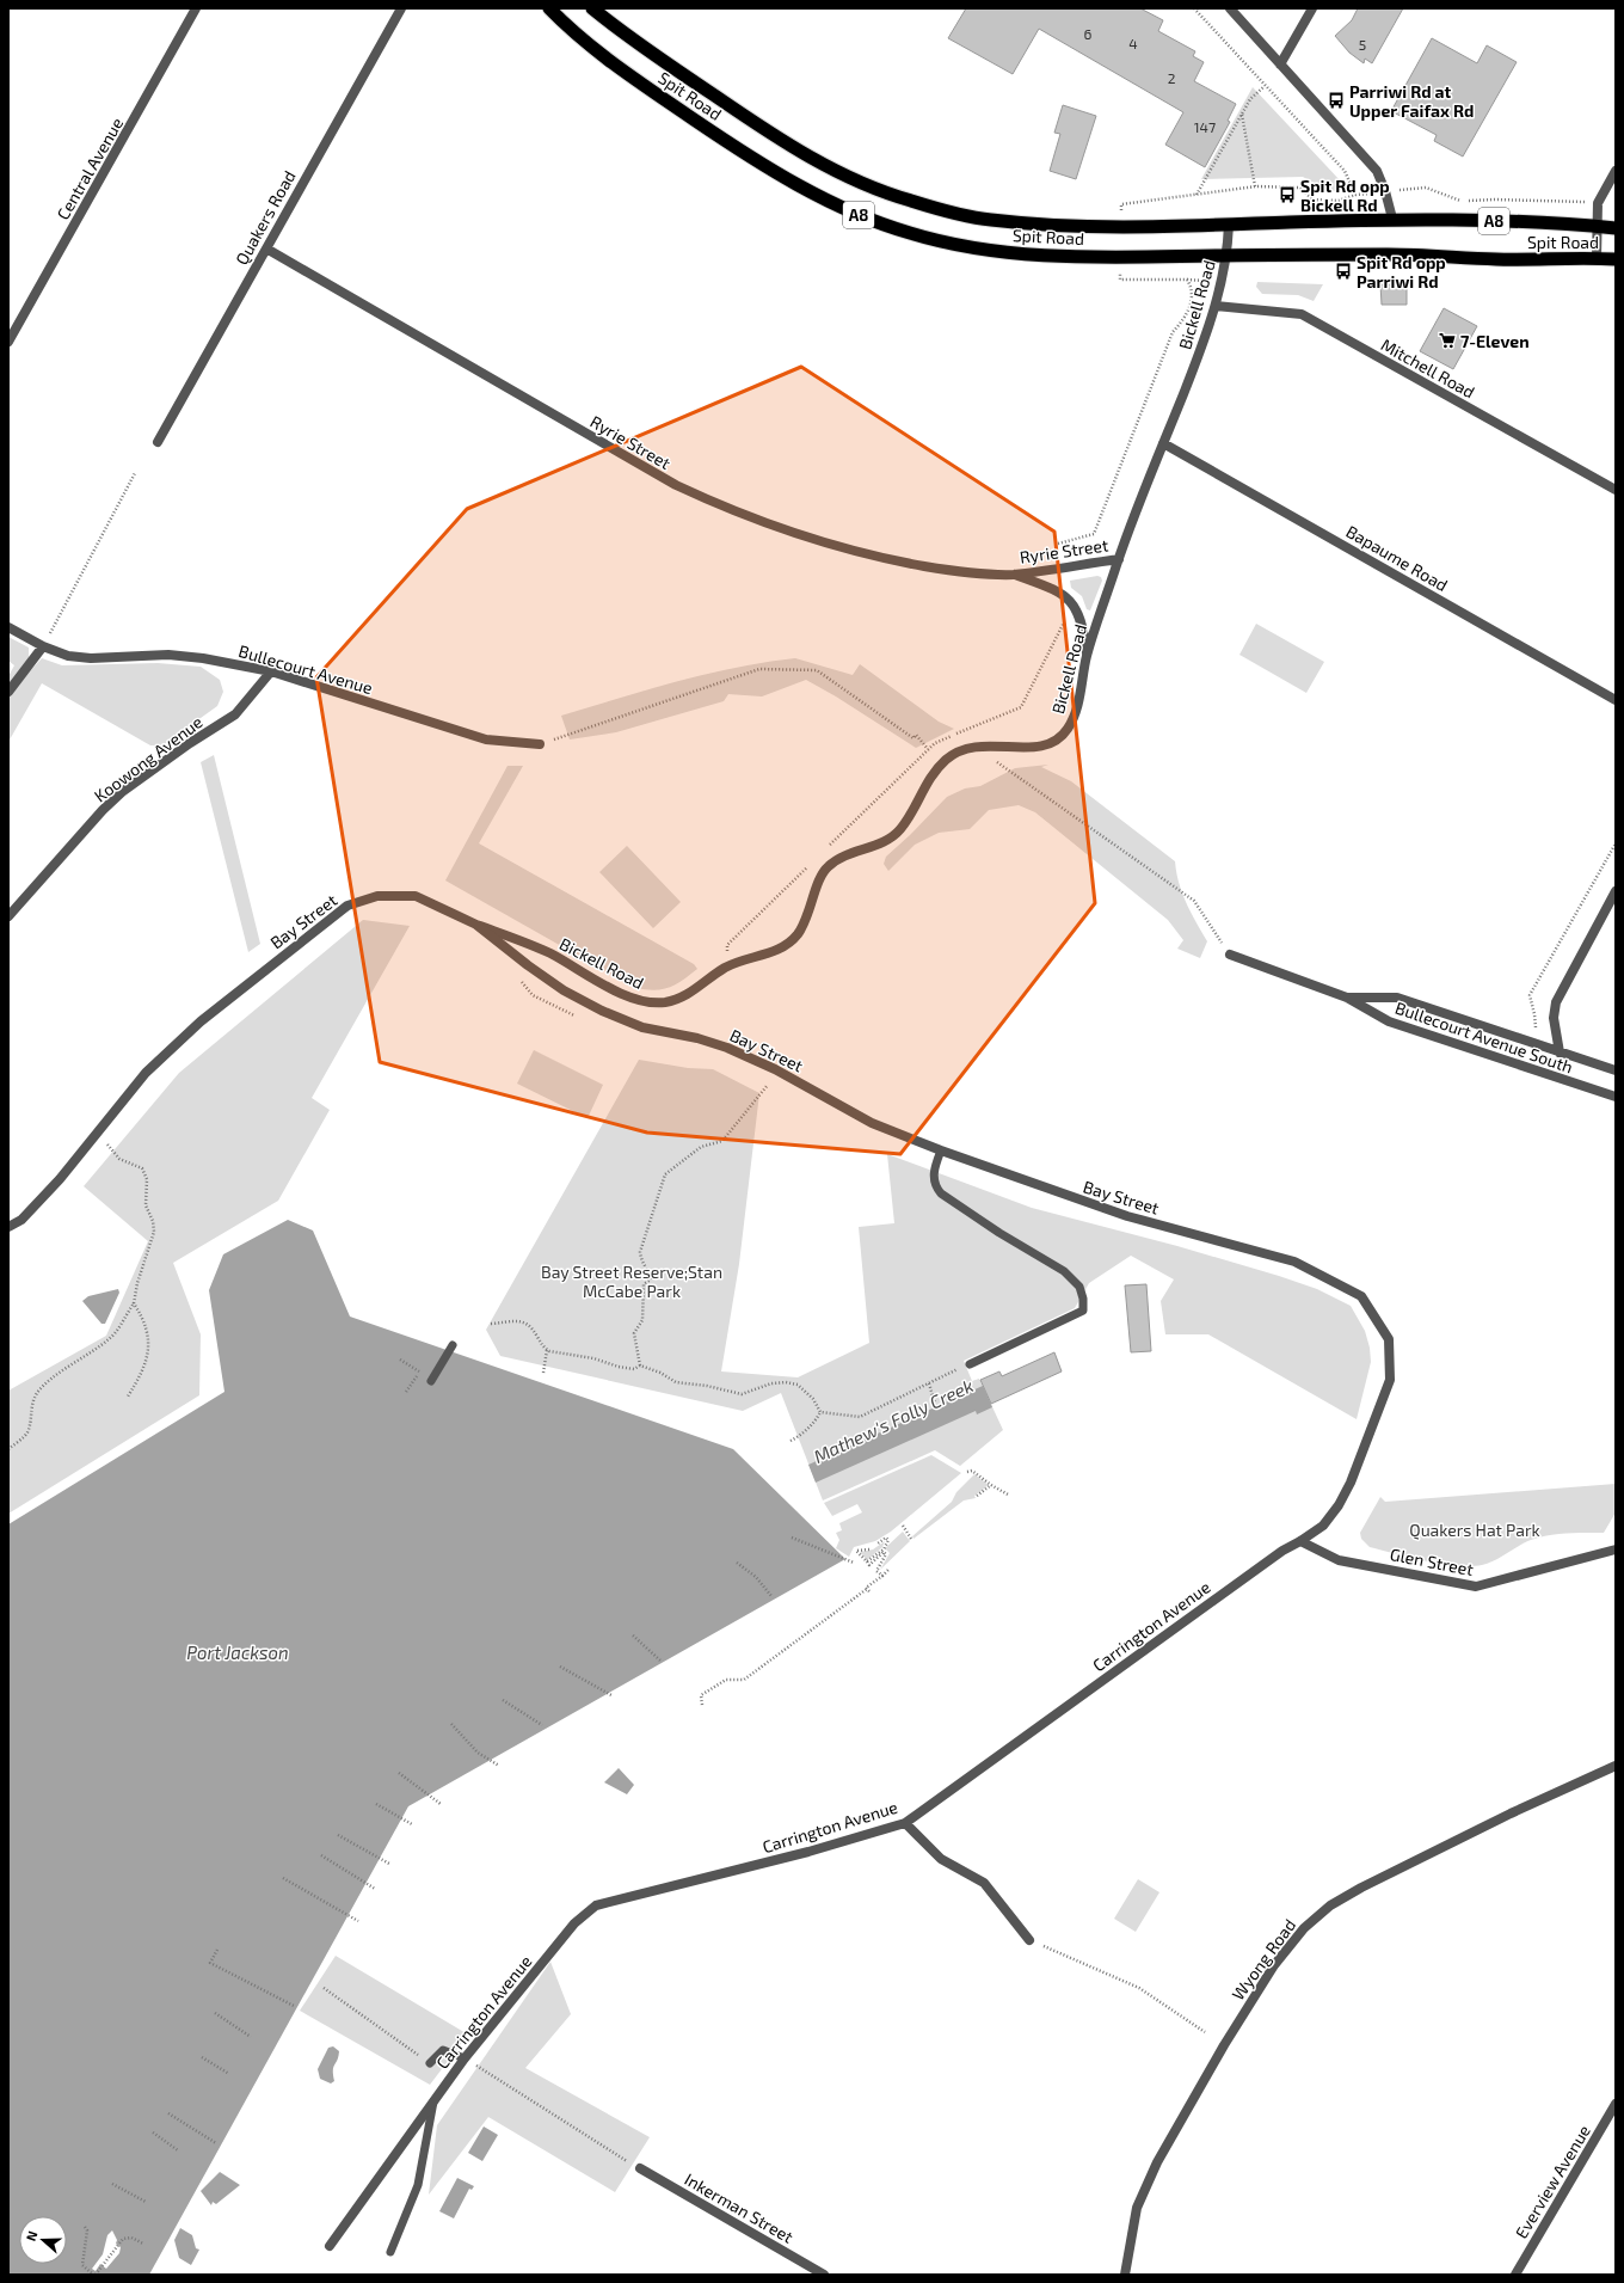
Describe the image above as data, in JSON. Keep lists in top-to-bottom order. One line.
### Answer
{"streets":{"highway":["Spit Road","A8"],"street":["Central Avenue","Quakers Road","Bickell Road","Mitchell Road","Ryrie Street","Bapaume Road","Bullecourt Avenue","Koowong Avenue","Bay Street","Bullecourt Avenue South","Glen Street","Carrington Avenue","Wyong Road","Everview Avenue","Inkerman Street"]},"crossings":[["Spit Road","Bickell Road"],["Quakers Road","Ryrie Street"],["Bickell Road","Mitchell Road"],["Bickell Road","Ryrie Street"],["Bickell Road","Bapaume Road"],["Bickell Road","Bay Street"],["Bullecourt Avenue","Koowong Avenue"],["Bay Street","Glen Street"],["Bay Street","Carrington Avenue"],["Glen Street","Carrington Avenue"]],"water":["Mathew's Folly Creek","Port Jackson"],"parks":["Bay Street Reserve;Stan McCabe Park","Quakers Hat Park"],"places":{"bus stop":["Parriwi Rd at Upper Faifax Rd","Spit Rd opp Bickell Rd","Spit Rd opp Parriwi Rd"],"supermarket":["7-Eleven"]},"house_numbers":["6","4","5","2","147"],"north":"left"}
